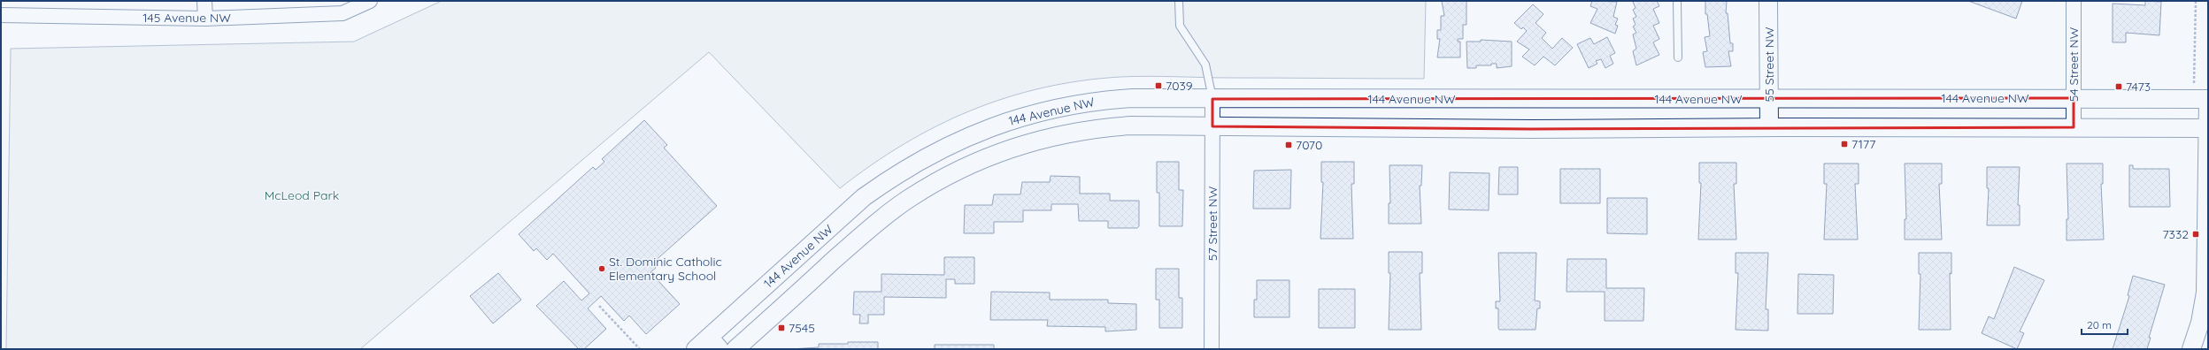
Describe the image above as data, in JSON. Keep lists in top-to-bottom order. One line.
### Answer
{"streets":{"street":["145 Avenue NW","55 Street NW","54 Street NW","144 Avenue NW","57 Street NW"]},"crossings":[["55 Street NW","144 Avenue NW"],["54 Street NW","144 Avenue NW"],["144 Avenue NW","57 Street NW"]],"parks":["McLeod Park"],"places":{"transit":["7039","7473","7177","7070","7332","7545"],"other":["St. Dominic Catholic Elementary School"]},"scale_bar":"20 m"}
